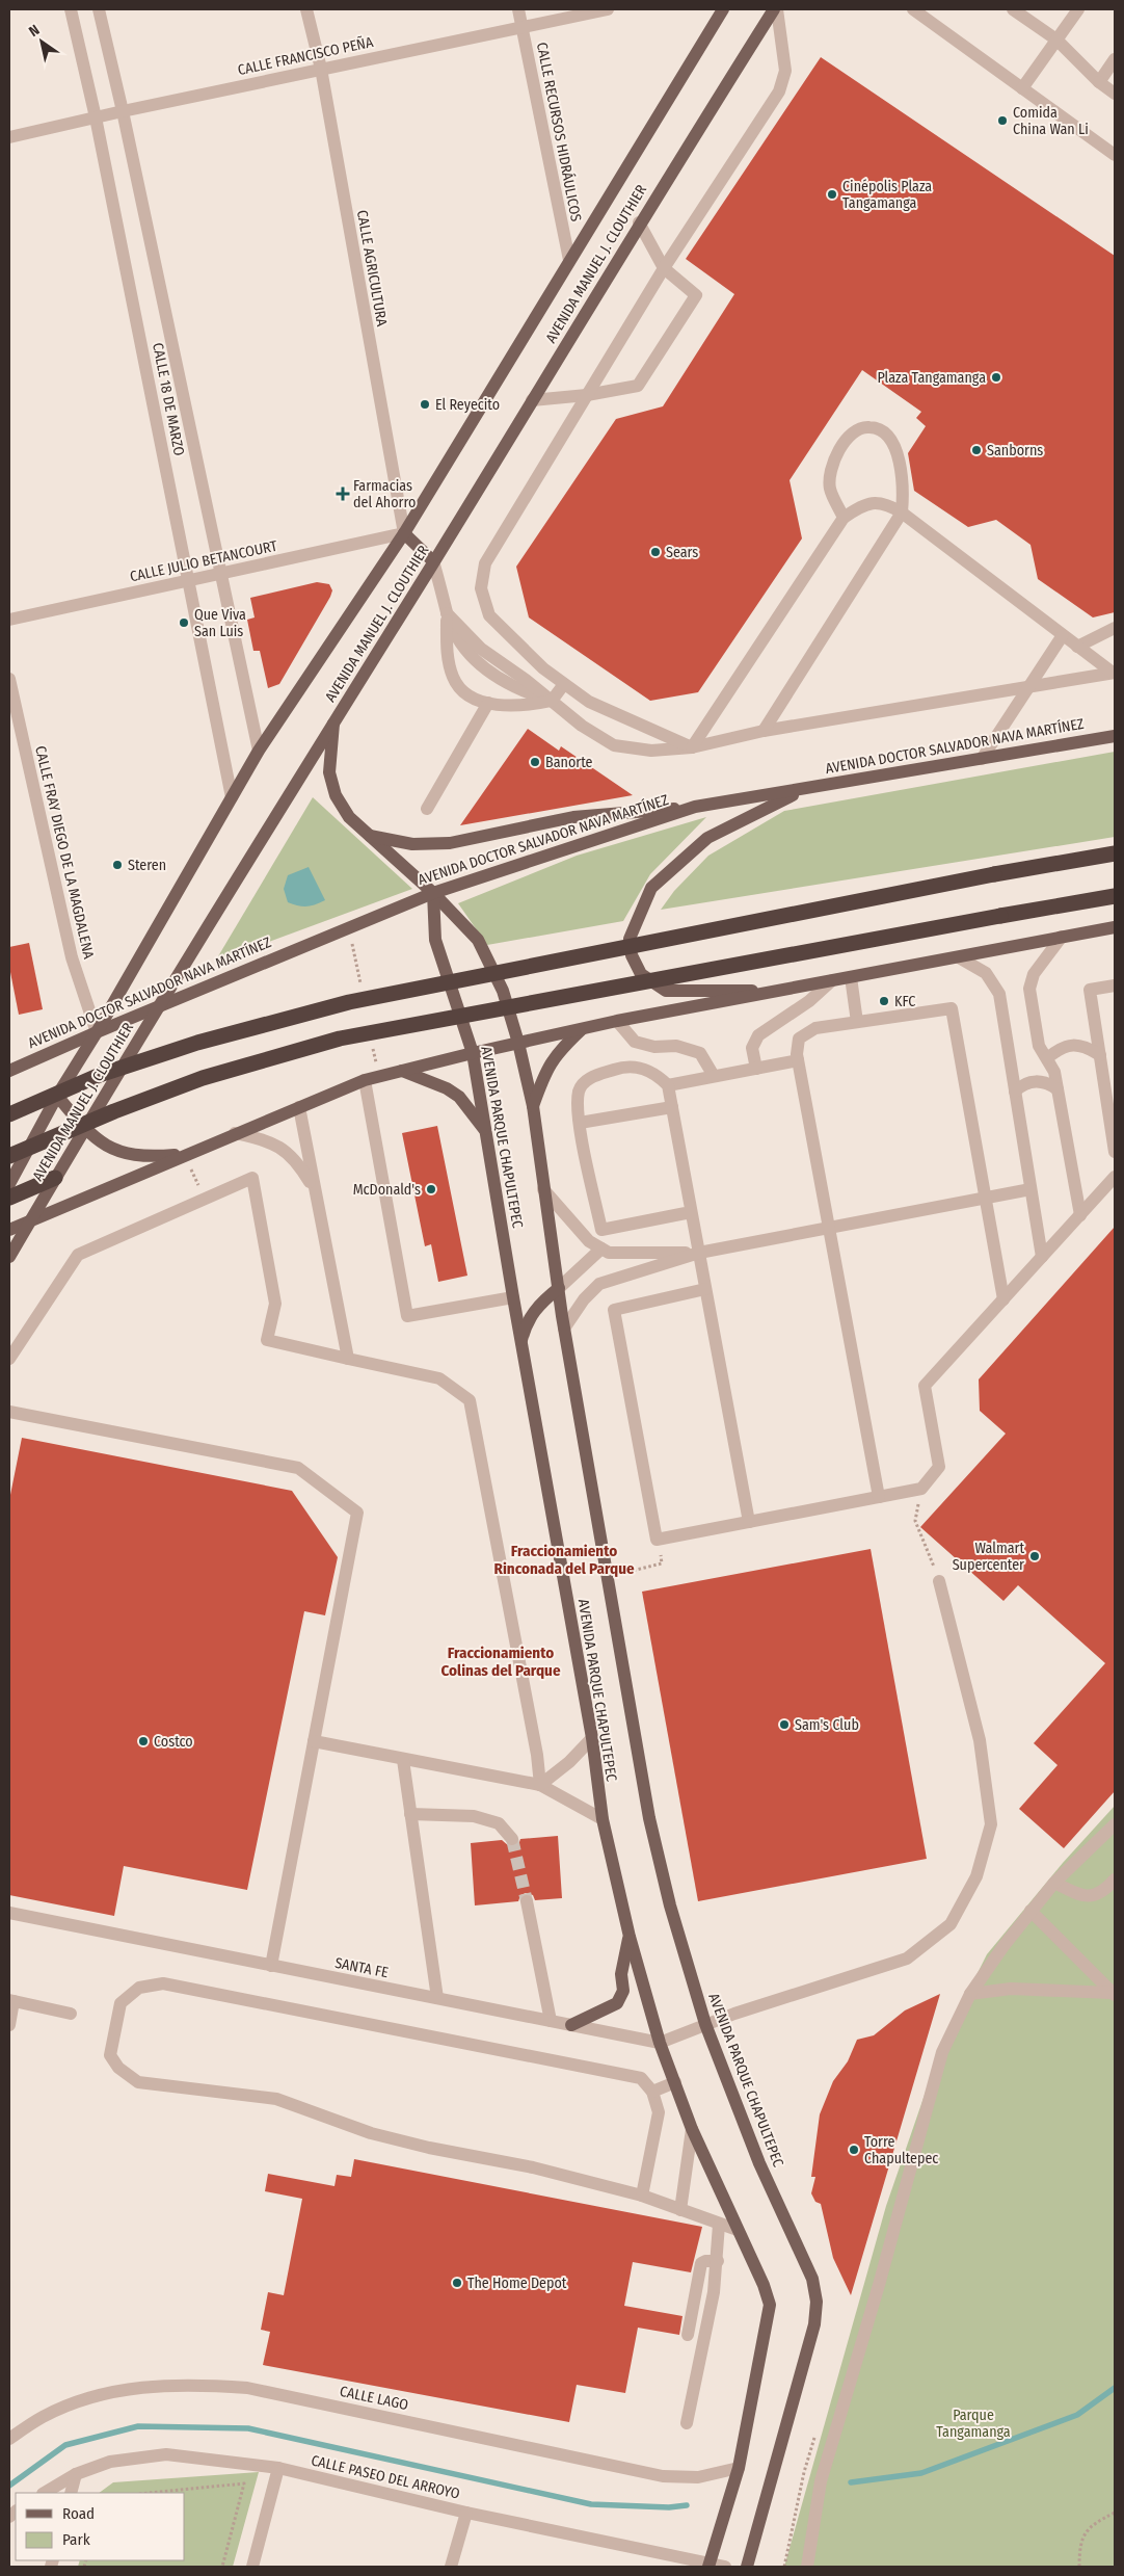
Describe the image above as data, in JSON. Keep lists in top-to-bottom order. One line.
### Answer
{"streets":{"main road":["AVENIDA MANUEL J. CLOUTHIER","AVENIDA DOCTOR SALVADOR NAVA MARTÍNEZ","AVENIDA PARQUE CHAPULTEPEC"],"street":["CALLE FRANCISCO PEÑA","CALLE RECURSOS HIDRÁULICOS","CALLE AGRICULTURA","CALLE 18 DE MARZO","CALLE JULIO BETANCOURT","CALLE FRAY DIEGO DE LA MAGDALENA","SANTA FE","CALLE LAGO","CALLE PASEO DEL ARROYO"]},"crossings":[["CALLE FRANCISCO PEÑA","CALLE RECURSOS HIDRÁULICOS"],["CALLE FRANCISCO PEÑA","CALLE AGRICULTURA"],["CALLE FRANCISCO PEÑA","CALLE 18 DE MARZO"],["CALLE RECURSOS HIDRÁULICOS","AVENIDA MANUEL J. CLOUTHIER"],["AVENIDA MANUEL J. CLOUTHIER","CALLE AGRICULTURA"],["AVENIDA MANUEL J. CLOUTHIER","CALLE 18 DE MARZO"],["AVENIDA MANUEL J. CLOUTHIER","CALLE JULIO BETANCOURT"],["AVENIDA MANUEL J. CLOUTHIER","AVENIDA DOCTOR SALVADOR NAVA MARTÍNEZ"],["AVENIDA MANUEL J. CLOUTHIER","CALLE FRAY DIEGO DE LA MAGDALENA"],["CALLE AGRICULTURA","CALLE JULIO BETANCOURT"],["CALLE 18 DE MARZO","CALLE JULIO BETANCOURT"],["AVENIDA DOCTOR SALVADOR NAVA MARTÍNEZ","CALLE FRAY DIEGO DE LA MAGDALENA"],["AVENIDA DOCTOR SALVADOR NAVA MARTÍNEZ","AVENIDA PARQUE CHAPULTEPEC"],["AVENIDA PARQUE CHAPULTEPEC","SANTA FE"],["AVENIDA PARQUE CHAPULTEPEC","CALLE LAGO"],["AVENIDA PARQUE CHAPULTEPEC","CALLE PASEO DEL ARROYO"]],"districts":["Fraccionamiento Rinconada del Parque","Fraccionamiento Colinas del Parque"],"parks":["Parque Tangamanga"],"places":{"other":["Comida China Wan Li","Cinépolis Plaza Tangamanga","Plaza Tangamanga","El Reyecito","Sanborns","Sears","Que Viva San Luis","Banorte","Steren","KFC","McDonald's","Walmart Supercenter","Sam's Club","Costco","Torre Chapultepec","The Home Depot"],"health":["Farmacias del Ahorro"]},"legend":["Road","Park"],"north":"top left"}
